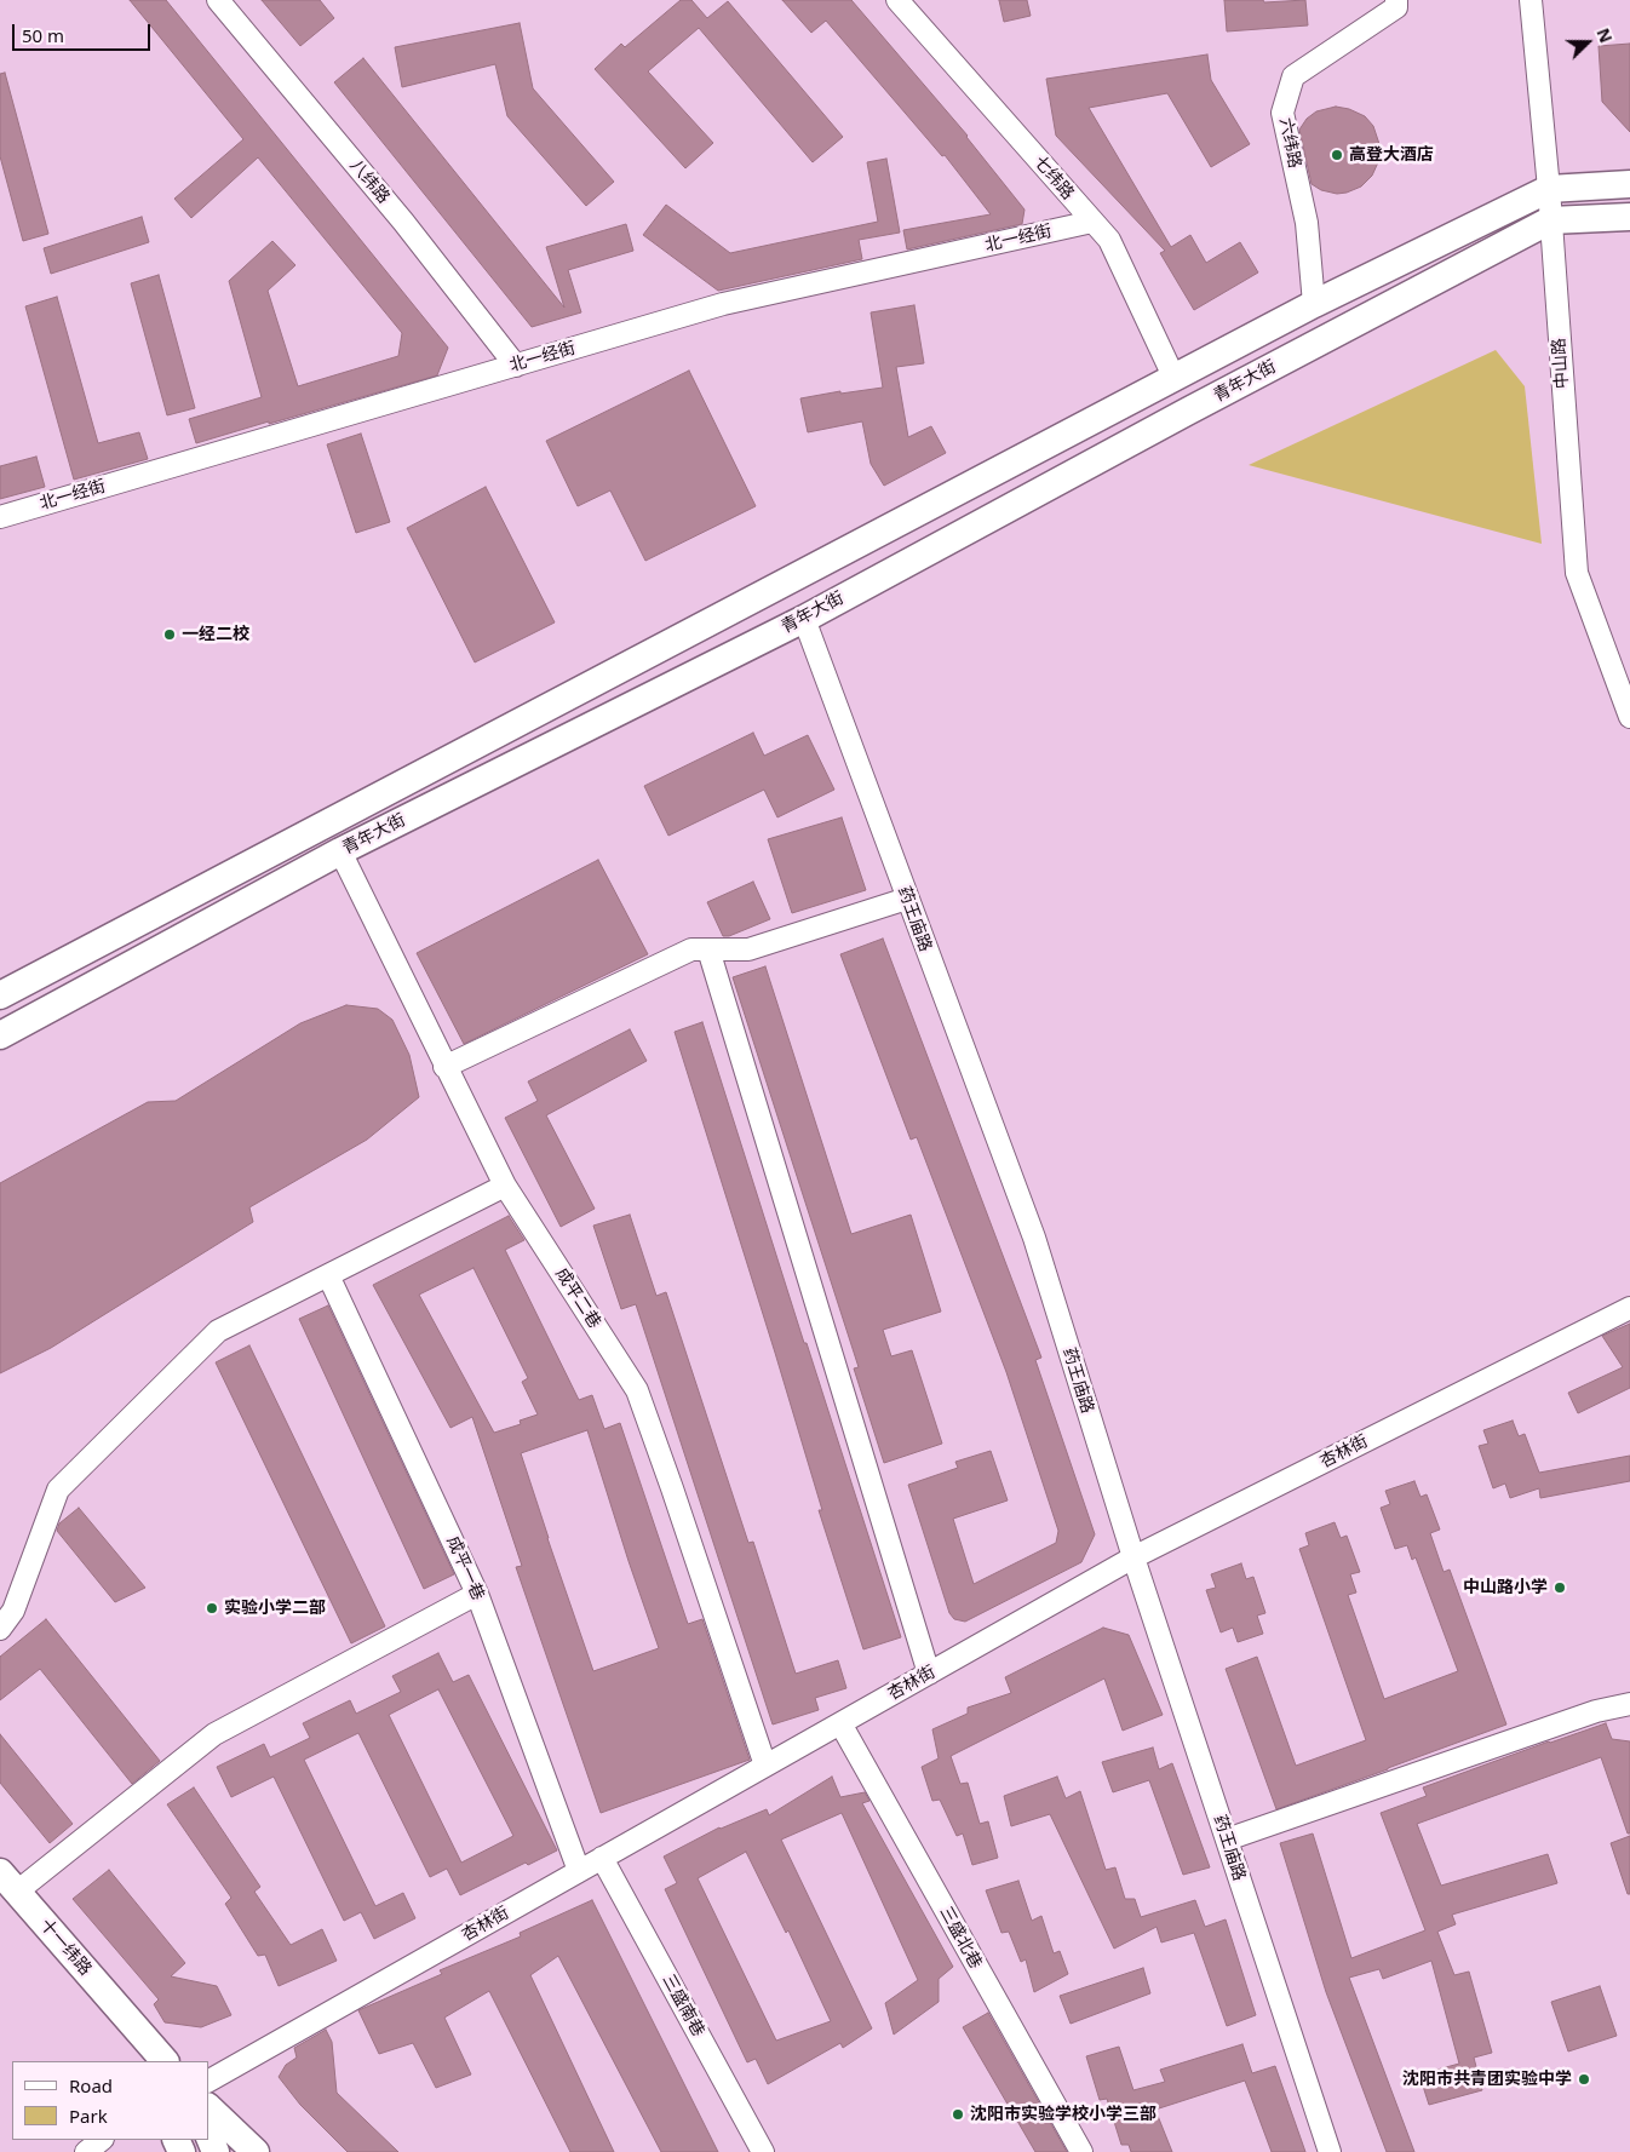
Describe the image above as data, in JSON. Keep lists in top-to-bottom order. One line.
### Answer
{"streets":{"main road":["青年大街","十一纬路"],"street":["六纬路","七纬路","八纬路","北一经街","中山路","药王庙路","成平二巷","杏林街","成平一巷","三盛北巷","三盛南巷"]},"crossings":[["六纬路","青年大街"],["七纬路","北一经街"],["七纬路","青年大街"],["八纬路","北一经街"],["中山路","青年大街"],["青年大街","药王庙路"],["青年大街","成平二巷"],["药王庙路","杏林街"],["成平二巷","杏林街"],["杏林街","成平一巷"],["杏林街","三盛北巷"],["杏林街","三盛南巷"]],"places":["高登大酒店","一经二校","中山路小学","实验小学二部","沈阳市共青团实验中学","沈阳市实验学校小学三部"],"legend":["Road","Park"],"scale_bar":"50 m","north":"right"}
